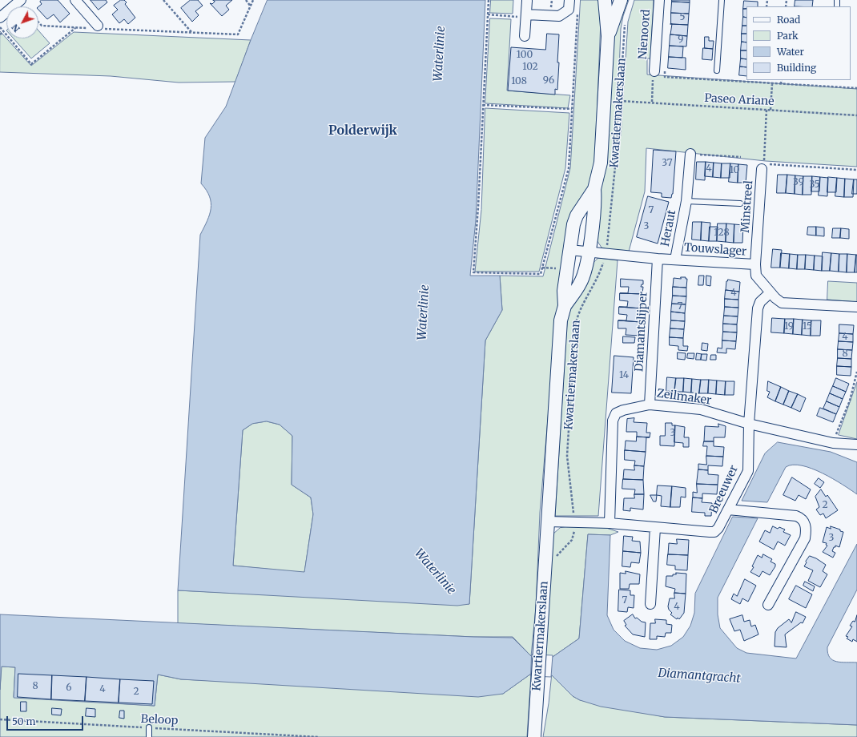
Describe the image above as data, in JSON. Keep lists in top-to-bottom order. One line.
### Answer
{"streets":{"main road":["Kwartiermakerslaan"],"street":["Nienoord","Minstreel","Heraut","Touwslager","Diamantslijper","Zeilmaker","Breeuwer"],"path":["Paseo Ariane","Beloop"]},"crossings":[["Paseo Ariane","Kwartiermakerslaan"],["Kwartiermakerslaan","Touwslager"],["Kwartiermakerslaan","Breeuwer"],["Minstreel","Touwslager"],["Heraut","Touwslager"],["Touwslager","Diamantslijper"],["Touwslager","Breeuwer"],["Diamantslijper","Zeilmaker"],["Zeilmaker","Breeuwer"]],"districts":["Polderwijk"],"water":["Waterlinie","Diamantgracht"],"house_numbers":["5","9","100","102","96","108","37","4","10","39","35","7","3","128","4","7","19","15","4","8","14","3","2","3","7","4","8","6","4","2"],"legend":["Road","Park","Water","Building"],"scale_bar":"50 m","north":"bottom left"}
